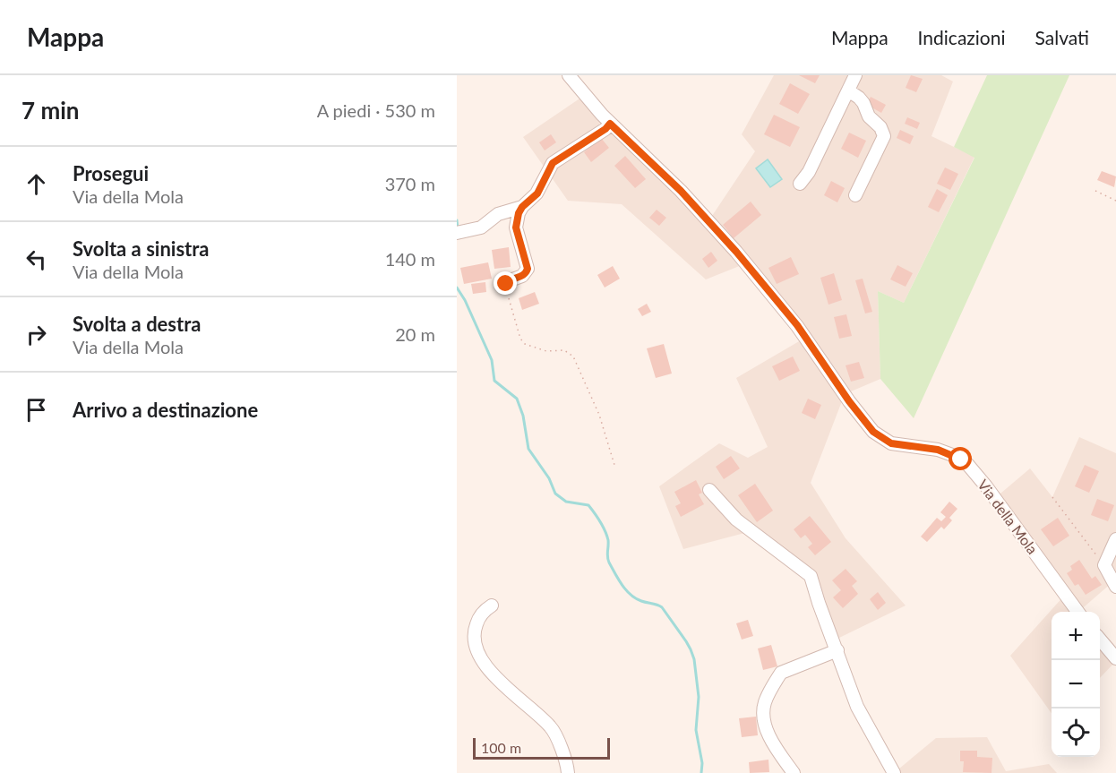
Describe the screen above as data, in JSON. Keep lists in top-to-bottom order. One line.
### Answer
{"streets":{"street":["Via della Mola"]},"scale_bar":"100 m","page":{"header":"Mappa","nav":["Mappa","Indicazioni","Salvati"],"heading":["7 min","A piedi · 530 m"],"list":[["Prosegui","Via della Mola","370 m"],["Svolta a sinistra","Via della Mola","140 m"],["Svolta a destra","Via della Mola","20 m"],"Arrivo a destinazione"],"map_buttons":["+","−"],"scale":"100 m"}}
